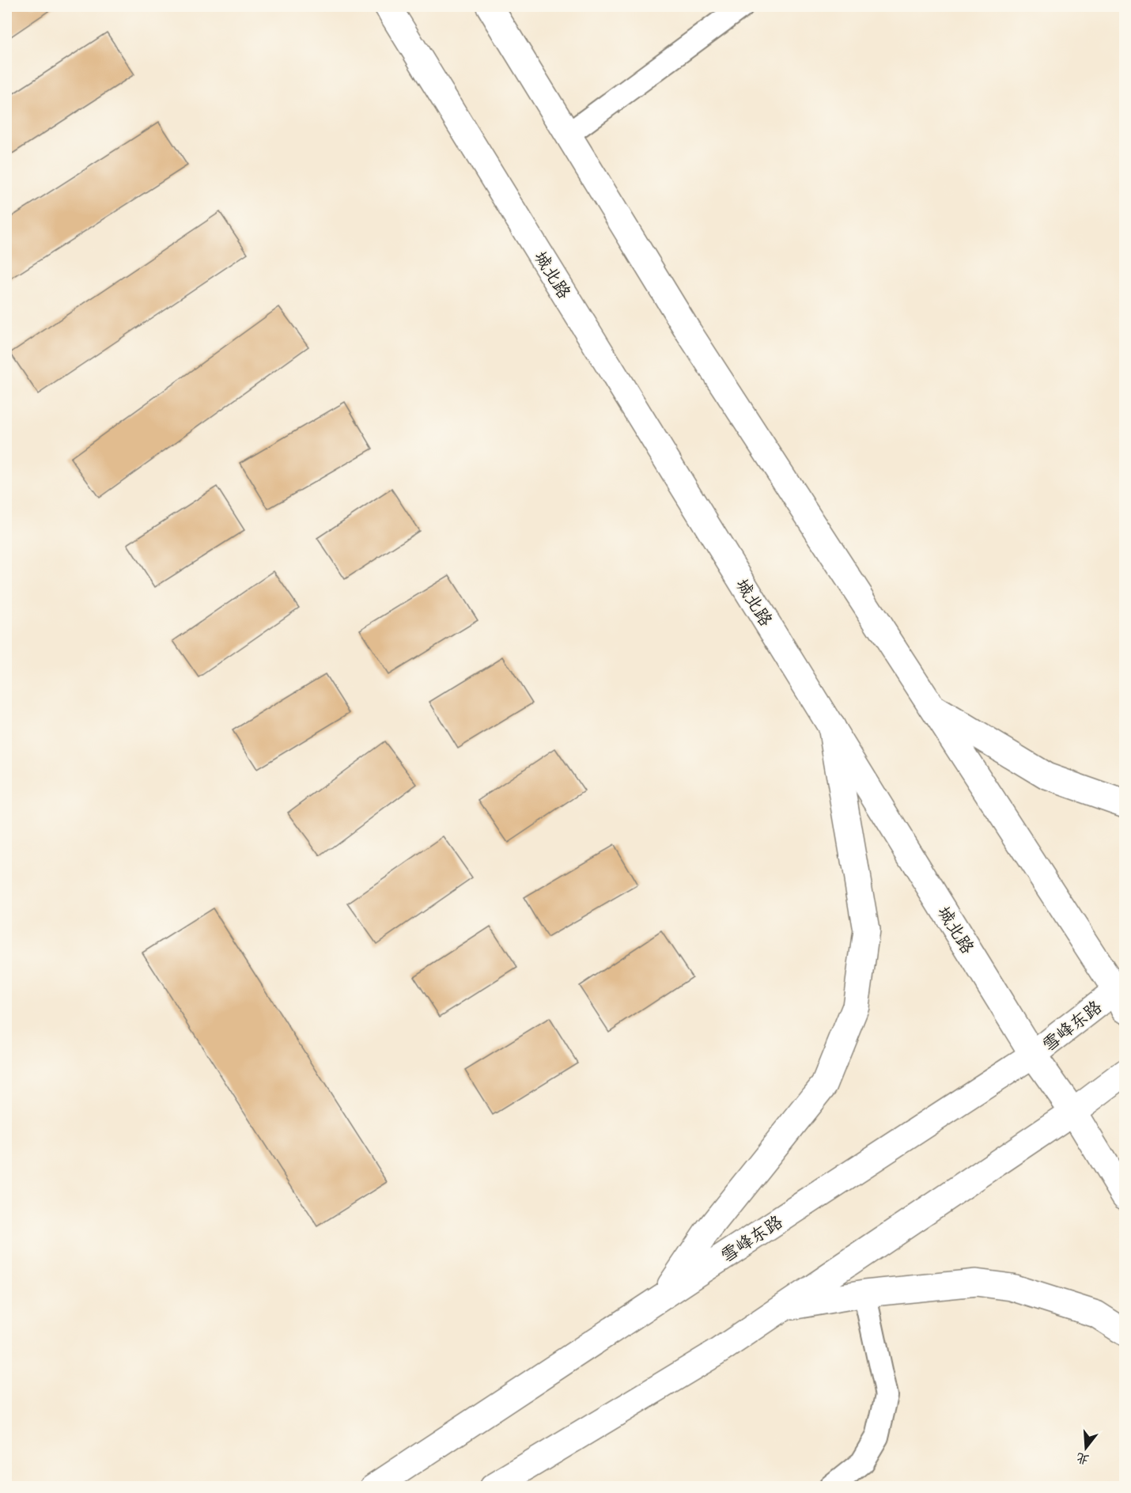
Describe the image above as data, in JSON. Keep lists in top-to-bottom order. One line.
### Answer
{"streets":{"main road":["城北路","雪峰东路"]},"crossings":[["城北路","雪峰东路"]],"north":"bottom"}
